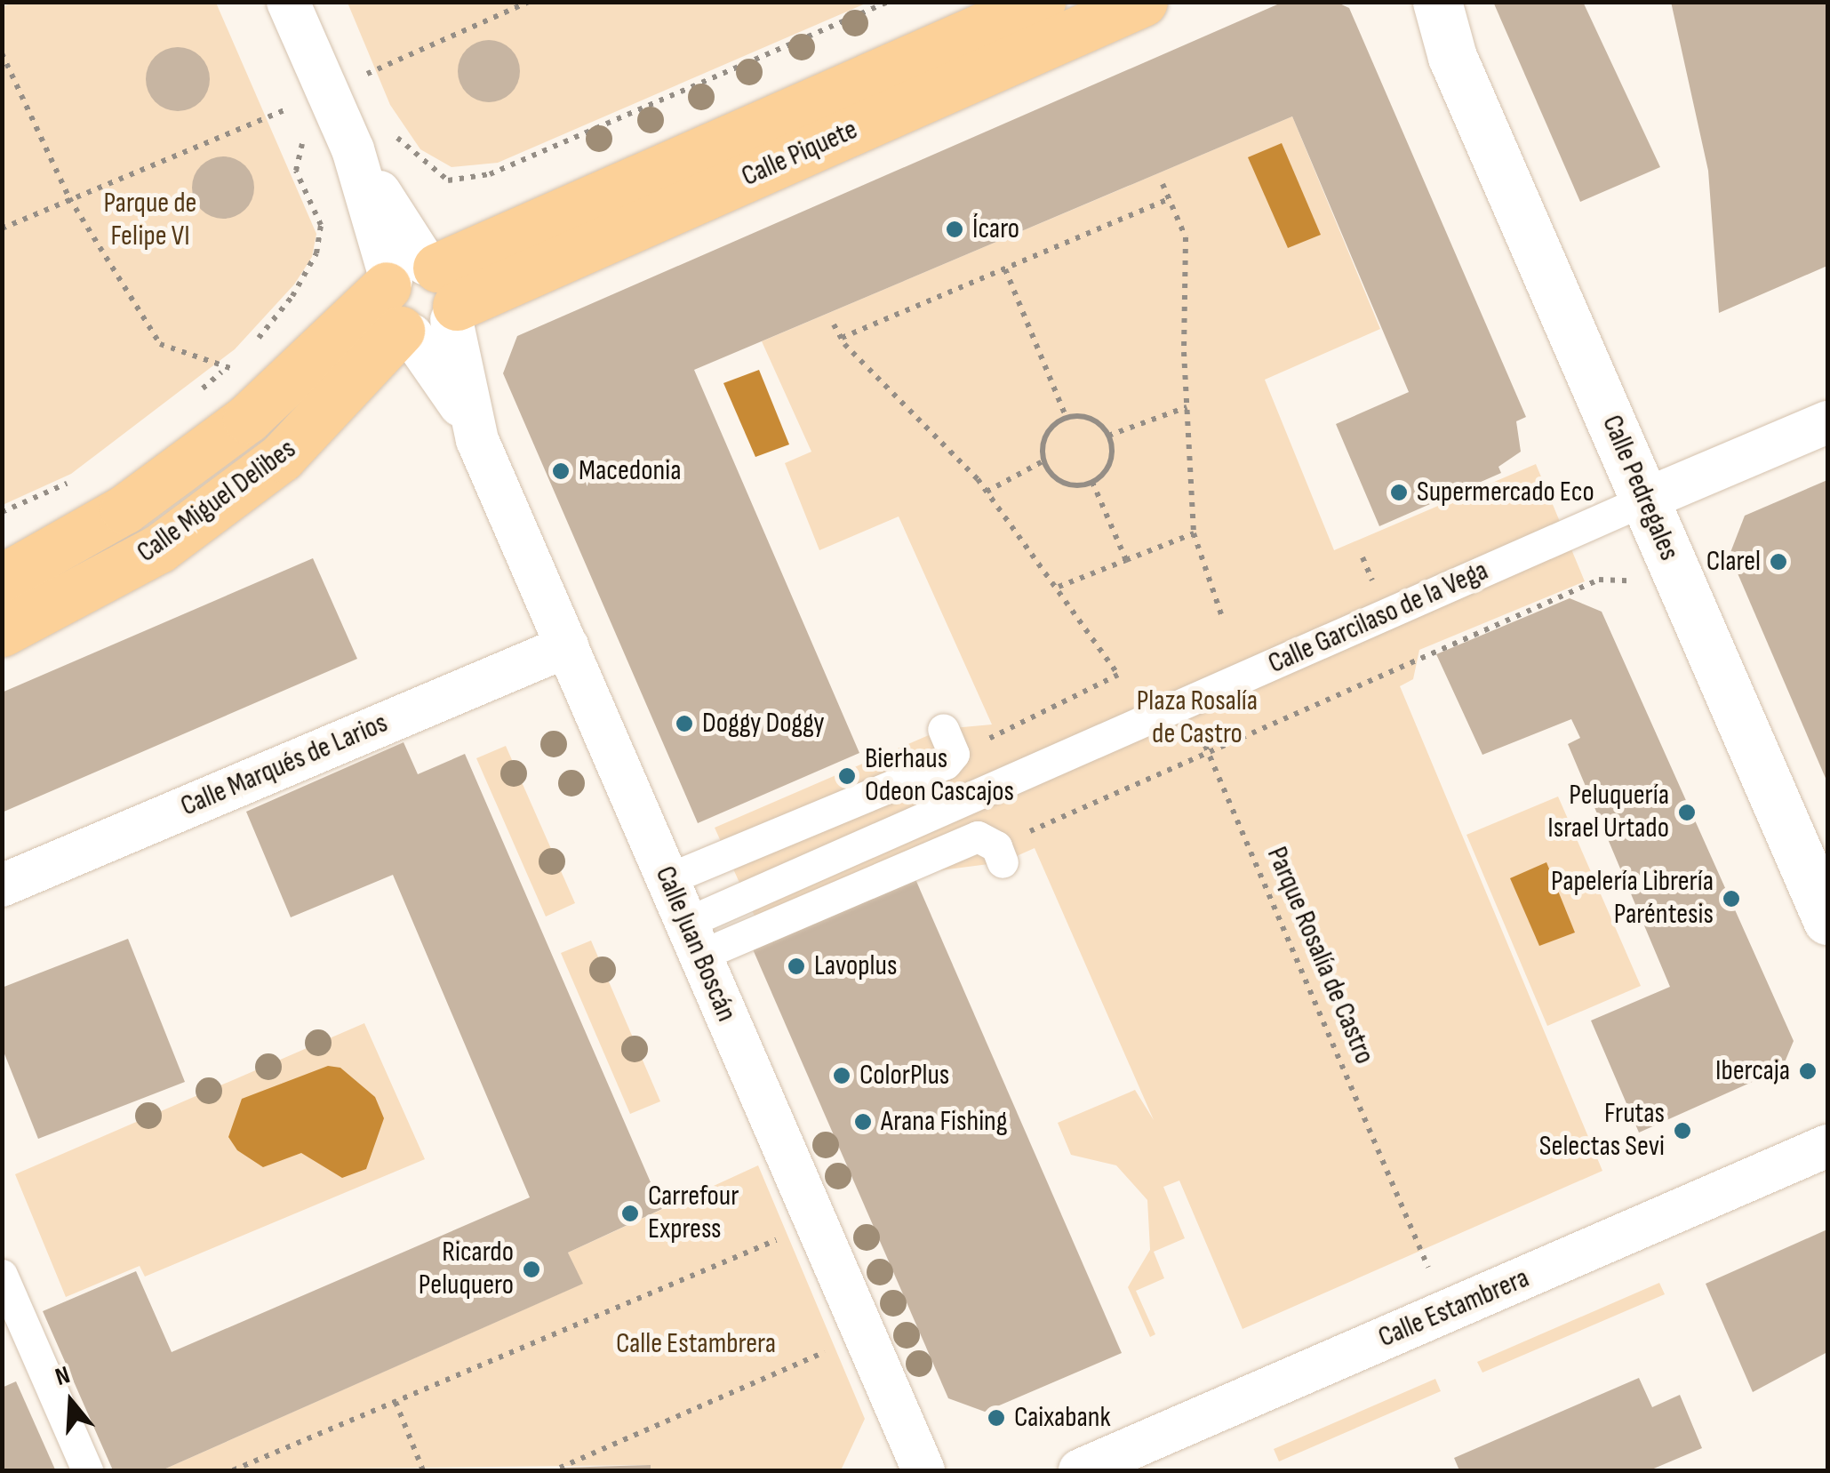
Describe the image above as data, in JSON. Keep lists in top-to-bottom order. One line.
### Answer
{"streets":{"main road":["Calle Piquete","Calle Pedregales","Calle Miguel Delibes"],"street":["Calle Garcilaso de la Vega","Calle Marqués de Larios","Calle Juan Boscán","Calle Estambrera"],"path":["Parque Rosalía de Castro"]},"crossings":[["Calle Piquete","Calle Miguel Delibes"],["Calle Piquete","Calle Juan Boscán"],["Calle Pedregales","Calle Garcilaso de la Vega"],["Calle Miguel Delibes","Calle Juan Boscán"],["Calle Garcilaso de la Vega","Calle Juan Boscán"],["Calle Garcilaso de la Vega","Parque Rosalía de Castro"],["Calle Marqués de Larios","Calle Juan Boscán"]],"parks":["Parque de Felipe VI","Plaza Rosalía de Castro","Calle Estambrera"],"places":["Ícaro","Macedonia","Supermercado Eco","Clarel","Doggy Doggy","Bierhaus Odeon Cascajos","Peluquería Israel Urtado","Papelería Librería Paréntesis","Lavoplus","Ibercaja","ColorPlus","Arana Fishing","Frutas Selectas Sevi","Carrefour Express","Ricardo Peluquero","Caixabank"],"north":"top"}
